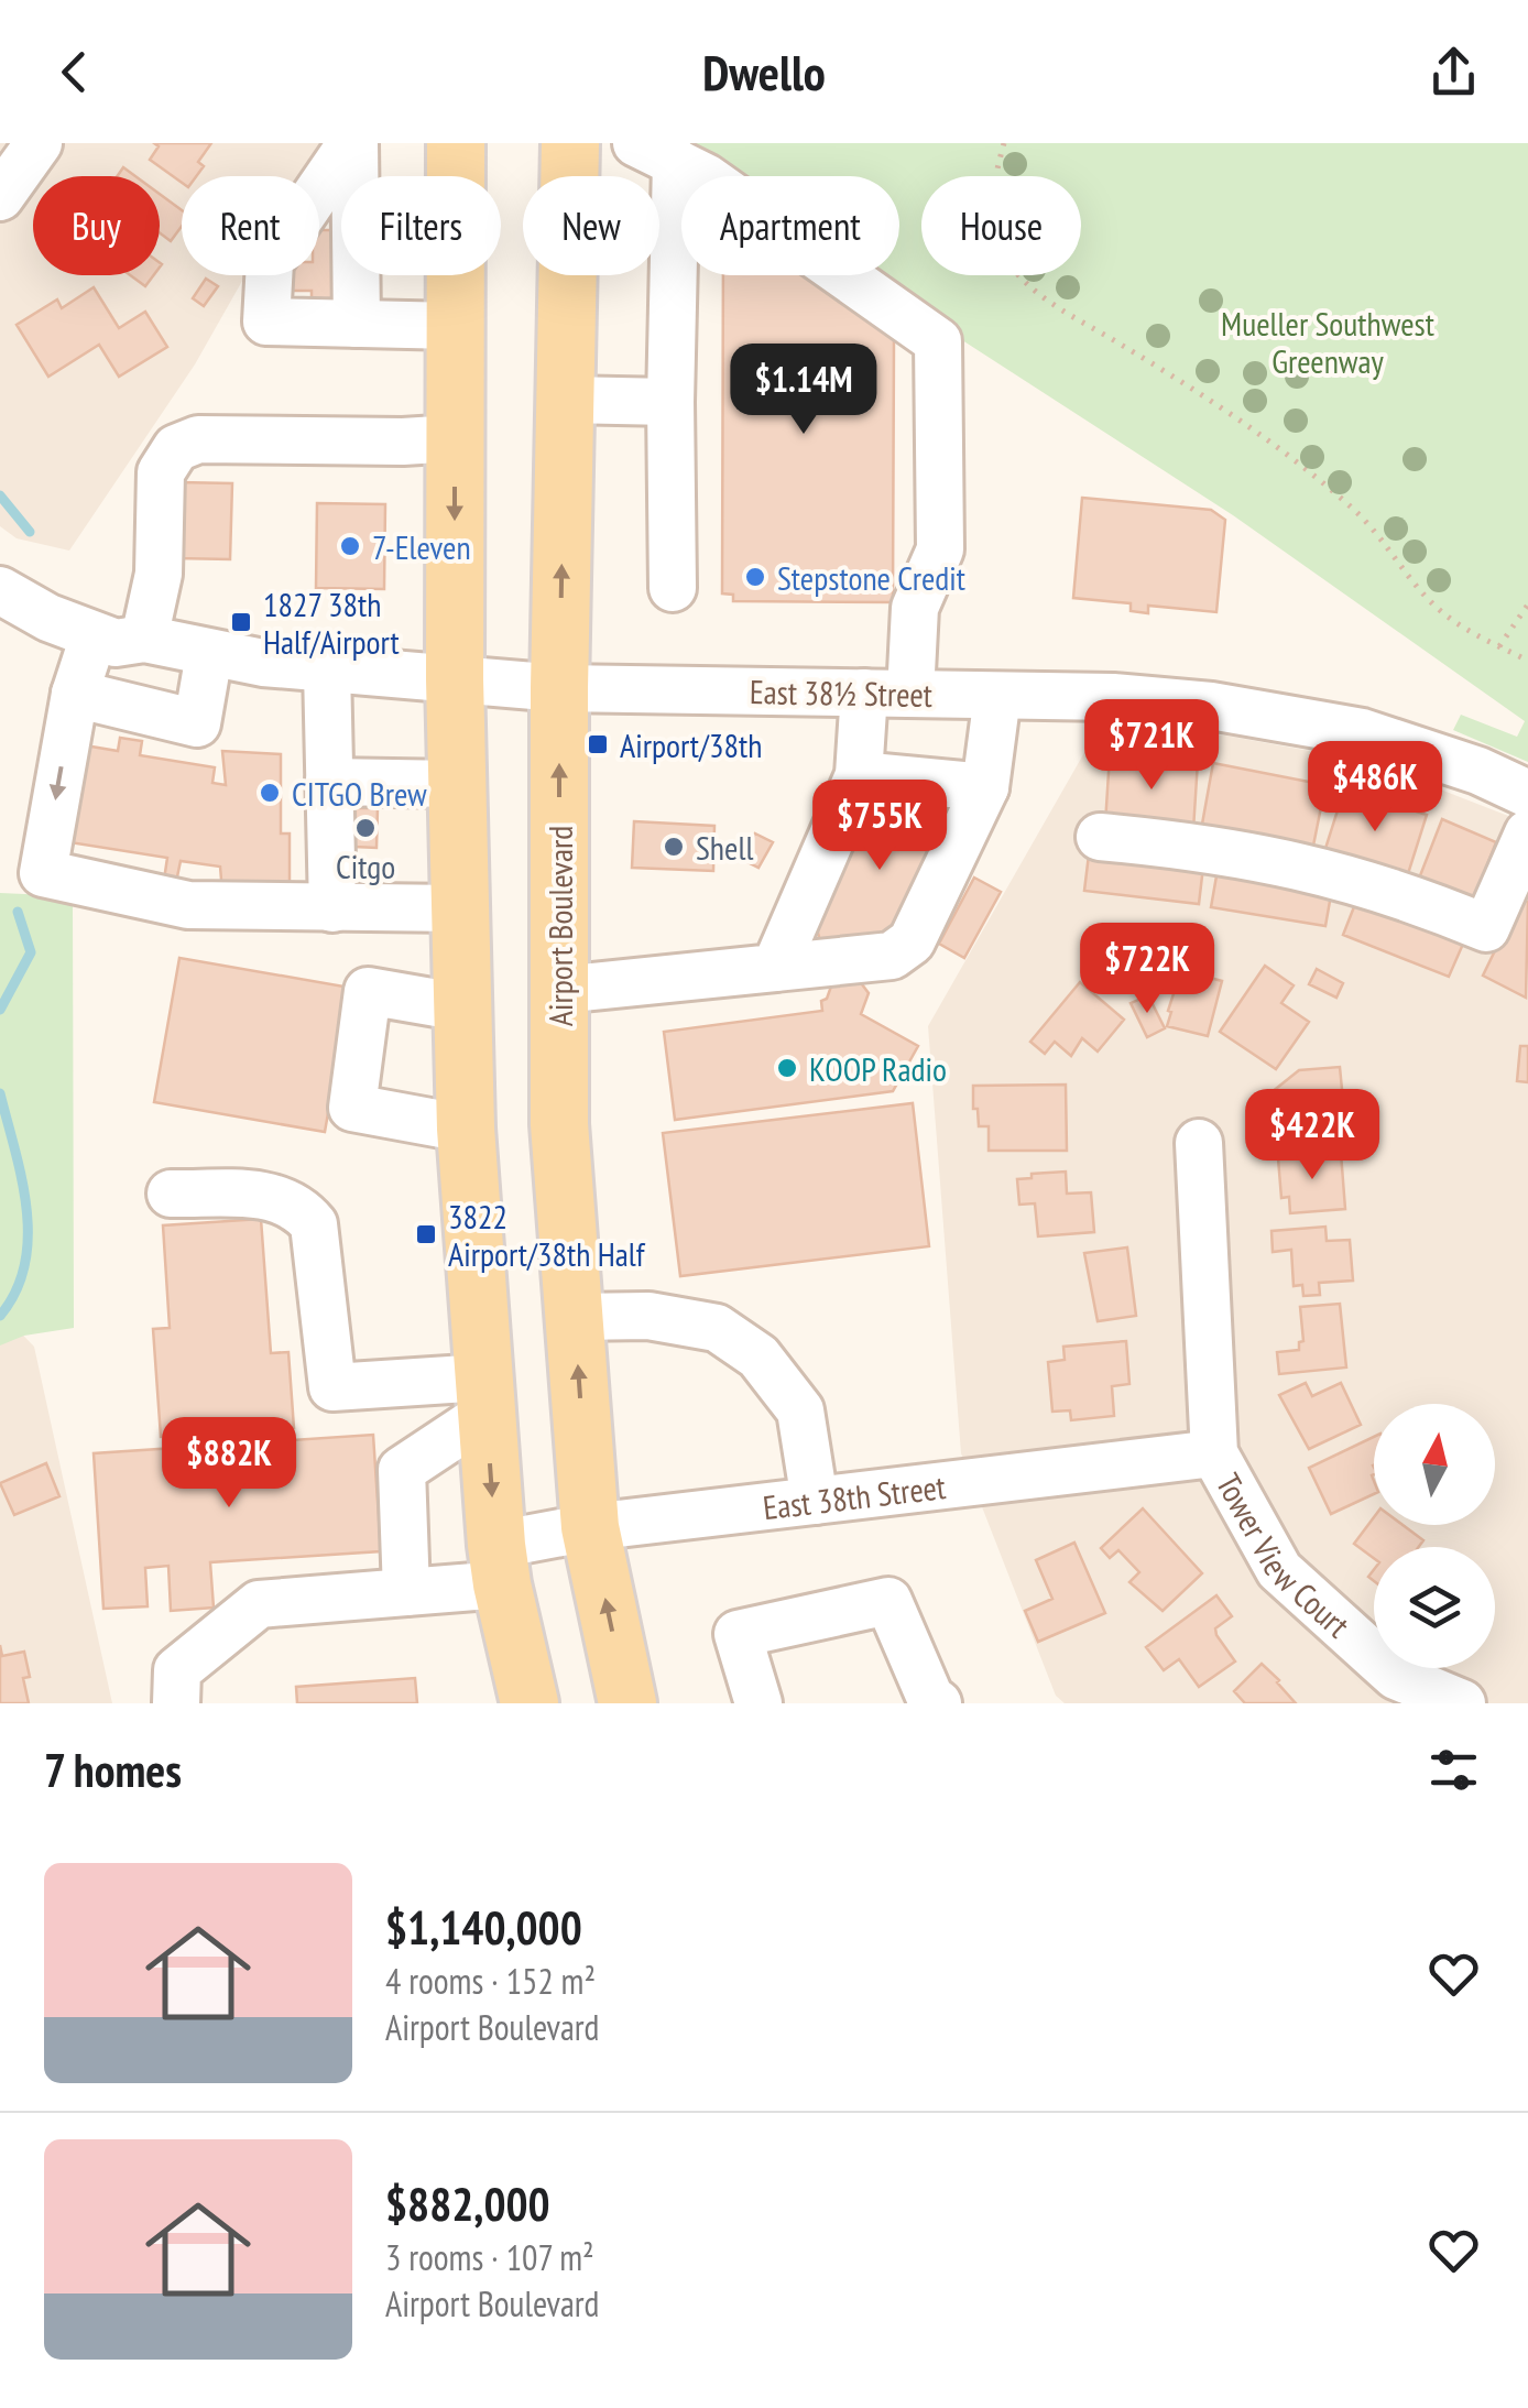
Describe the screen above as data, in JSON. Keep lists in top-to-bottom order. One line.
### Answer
{"streets":{"main road":["Airport Boulevard"],"street":["East 38½ Street","East 38th Street","Tower View Court"]},"crossings":[["East 38½ Street","Airport Boulevard"],["Airport Boulevard","East 38th Street"],["East 38th Street","Tower View Court"]],"parks":["Mueller Southwest Greenway"],"places":{"other":["7-Eleven","Stepstone Credit","CITGO Brew","Citgo","Shell","KOOP Radio"],"transit":["1827 38th Half/Airport","Airport/38th","3822 Airport/38th Half"]},"north":"top","page":{"header":"Dwello","chip":["Buy","Rent","Filters","New","Apartment","House"],"price":["$1.14M","$721K","$486K","$755K","$722K","$422K","$882K"],"heading":"7 homes","list":[{"name":"$1,140,000","note":"4 rooms · 152 m² · Airport Boulevard"},{"name":"$882,000","note":"3 rooms · 107 m² · Airport Boulevard"}]}}
